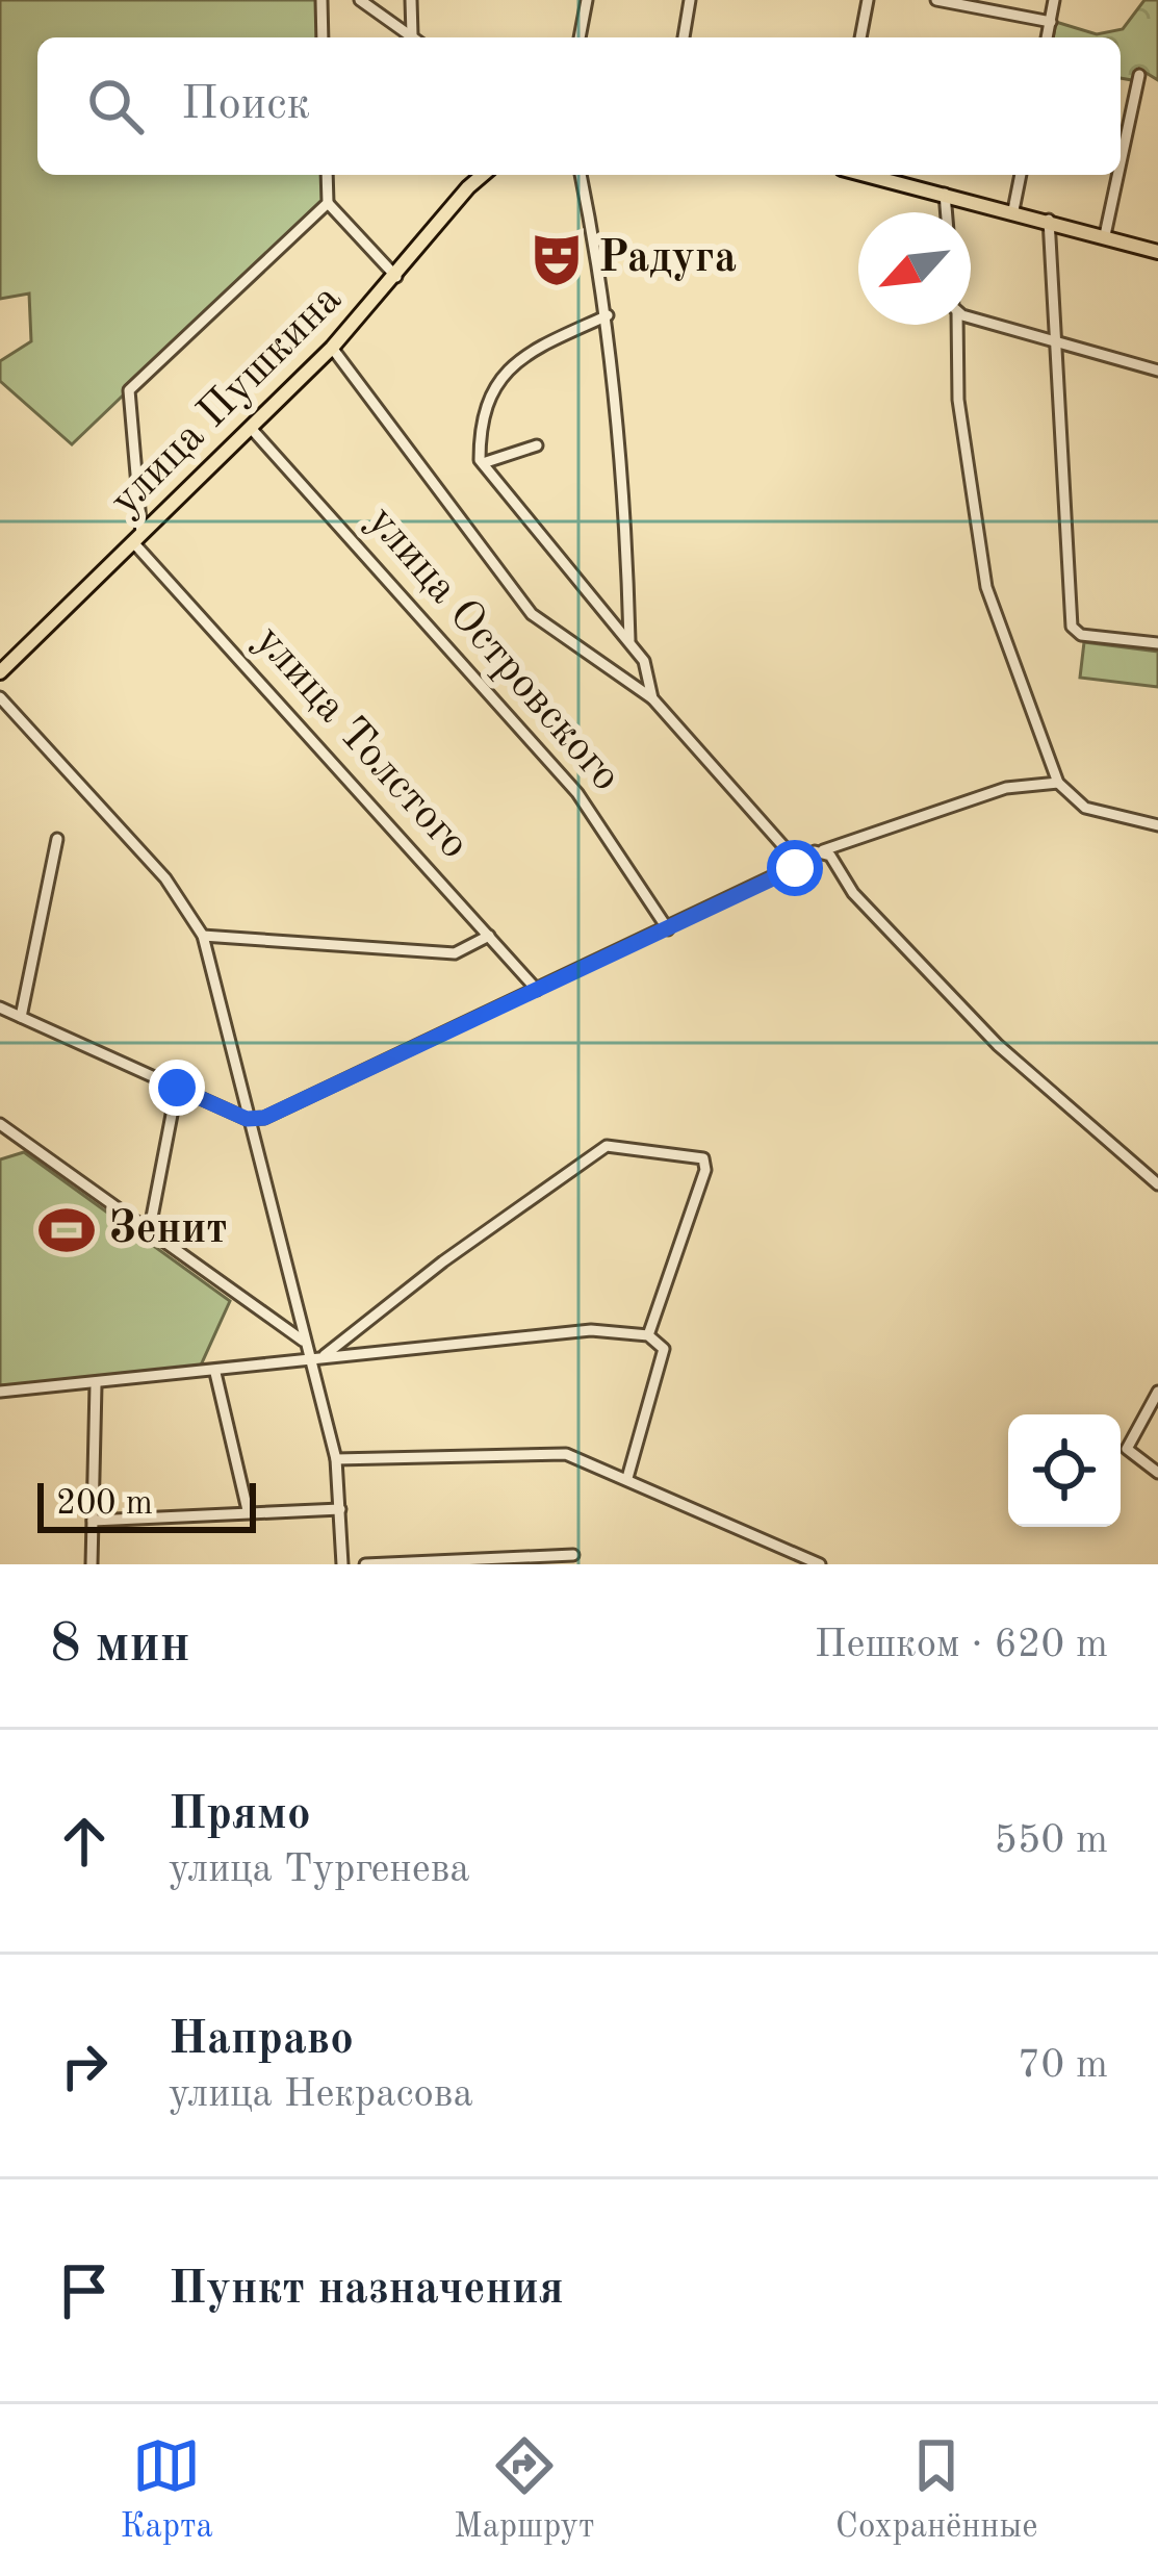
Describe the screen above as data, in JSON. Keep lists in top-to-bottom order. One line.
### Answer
{"streets":{"main road":["улица Пушкина"],"street":["улица Островского","улица Толстого"]},"crossings":[["улица Пушкина","улица Островского"],["улица Пушкина","улица Толстого"]],"places":{"theatre":["Радуга"],"sports":["Зенит"]},"scale_bar":"200 m","north":"bottom left","page":{"search":"Поиск","scale":"200 m","heading":["8 мин","Пешком · 620 m"],"list":[["Прямо","улица Тургенева","550 m"],["Направо","улица Некрасова","70 m"],"Пункт назначения"],"nav":["Карта","Маршрут","Сохранённые"]}}
